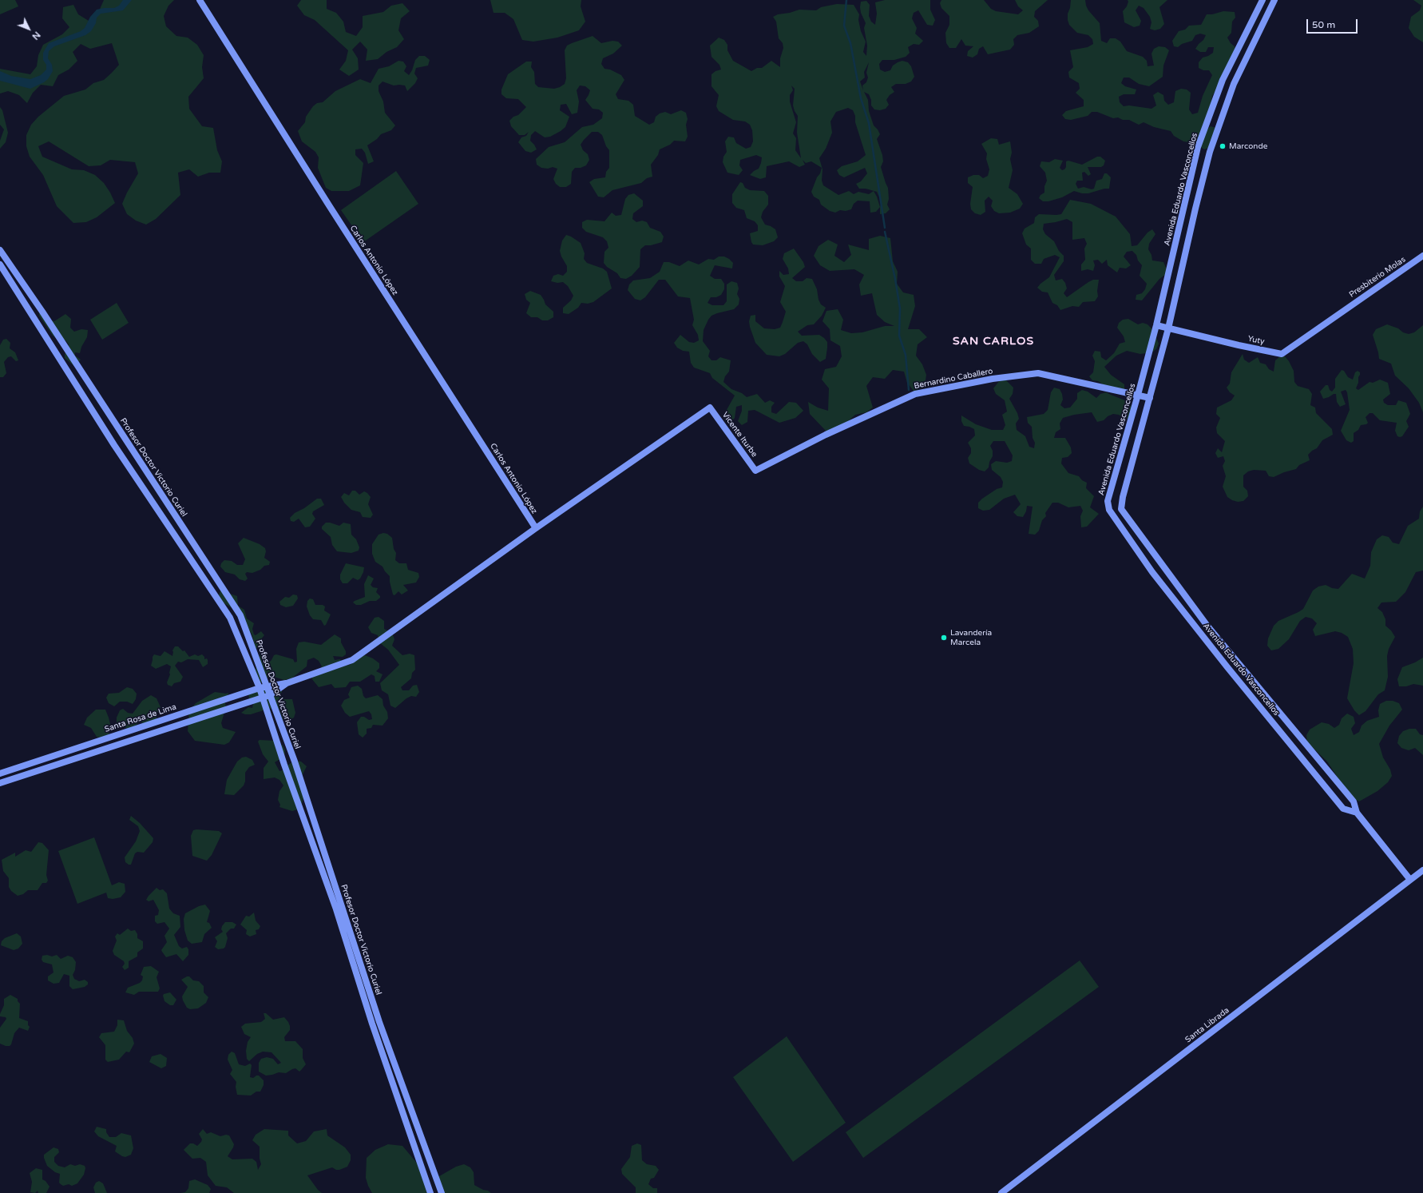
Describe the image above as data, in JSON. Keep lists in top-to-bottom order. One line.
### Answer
{"streets":{"street":["Avenida Eduardo Vasconcellos","Carlos Antonio López","Presbiterio Molas","Yuty","Bernardino Caballero","Vicente Iturbe","Profesor Doctor Victorio Curiel","Santa Rosa de Lima","Santa Librada"]},"crossings":[["Avenida Eduardo Vasconcellos","Yuty"],["Avenida Eduardo Vasconcellos","Bernardino Caballero"],["Avenida Eduardo Vasconcellos","Santa Librada"],["Carlos Antonio López","Vicente Iturbe"],["Presbiterio Molas","Yuty"],["Bernardino Caballero","Vicente Iturbe"],["Profesor Doctor Victorio Curiel","Santa Rosa de Lima"]],"districts":["SAN CARLOS"],"places":["Marconde","Lavandería Marcela"],"scale_bar":"50 m","north":"bottom right"}
